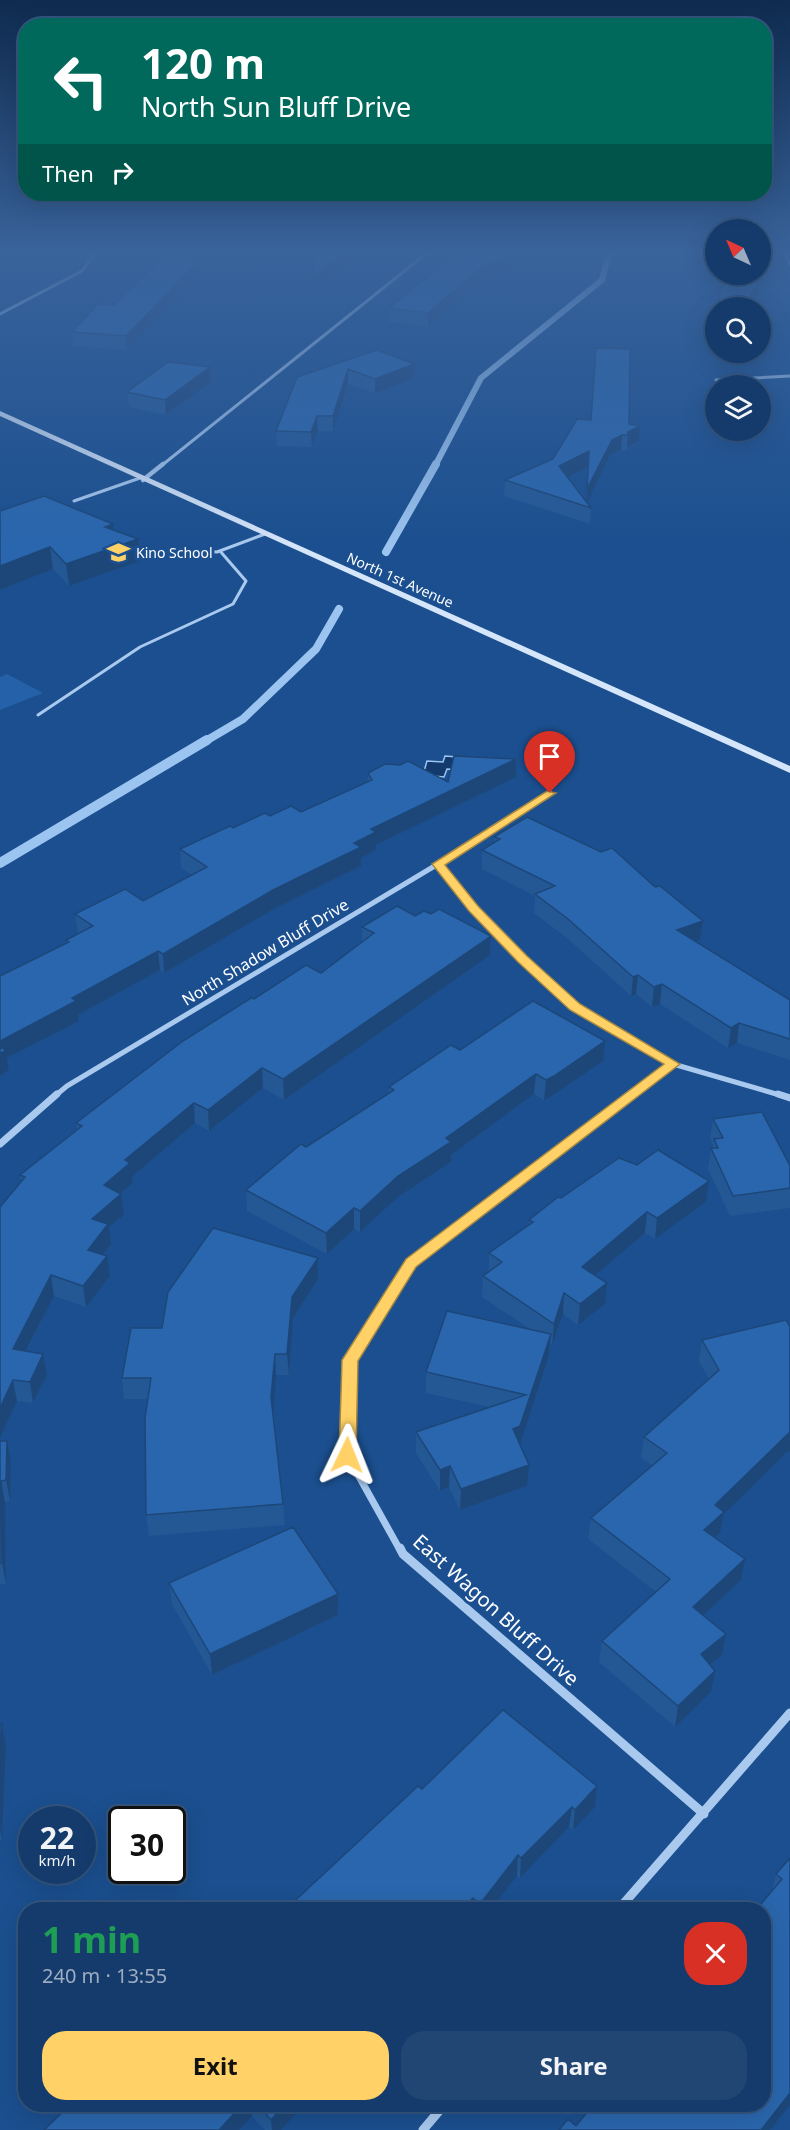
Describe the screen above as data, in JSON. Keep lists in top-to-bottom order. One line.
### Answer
{"streets":{"main road":["North 1st Avenue"],"street":["North Shadow Bluff Drive","East Wagon Bluff Drive"]},"places":{"school or university":["Kino School"]},"north":"top left","page":{"turn":["120 m","North Sun Bluff Drive"],"then":"Then","speed":"22 km/h","limit":"30","heading":["1 min","240 m · 13:55"],"buttons":["Exit","Share"]}}
